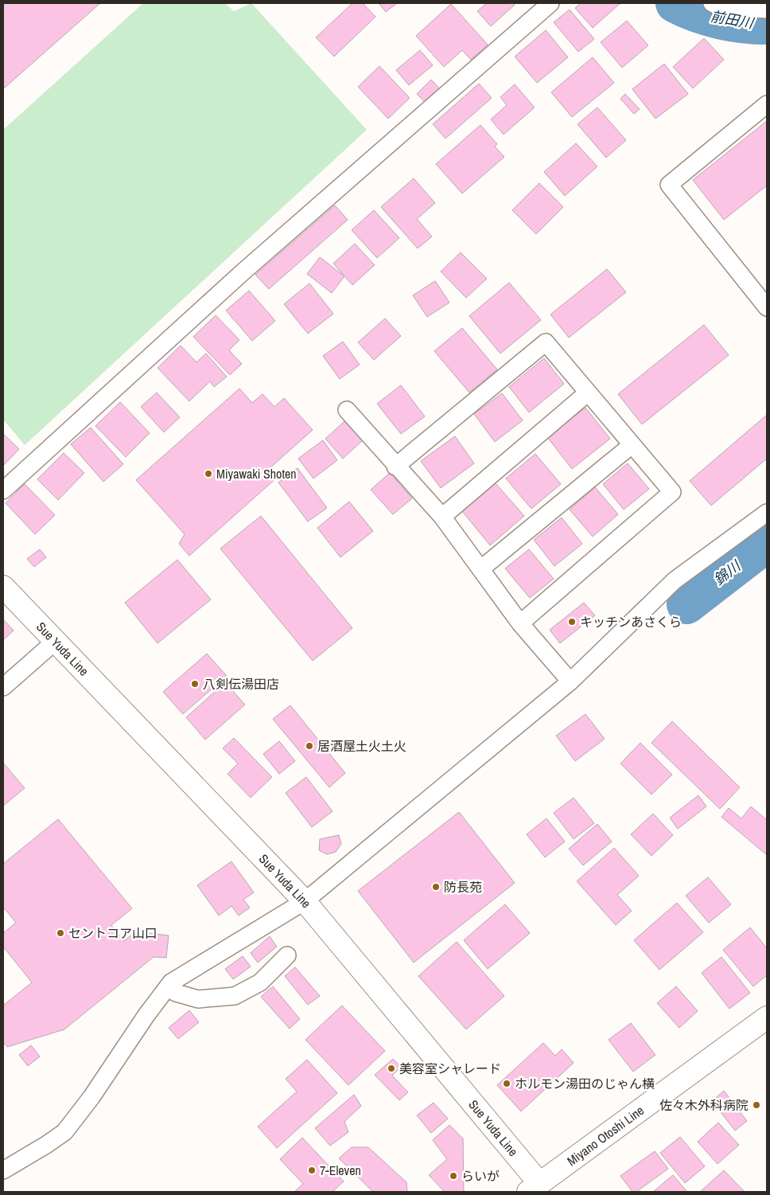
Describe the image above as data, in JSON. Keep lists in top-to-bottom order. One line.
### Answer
{"streets":{"main road":["Sue Yuda Line","Miyano Otoshi Line"]},"crossings":[["Sue Yuda Line","Miyano Otoshi Line"]],"water":["前田川","錦川"],"places":["Miyawaki Shoten","キッチンあさくら","八剣伝湯田店","居酒屋土火土火","防長苑","セントコア山口","美容室シャレード","ホルモン湯田のじゃん横","佐々木外科病院","7-Eleven","らいが"]}
